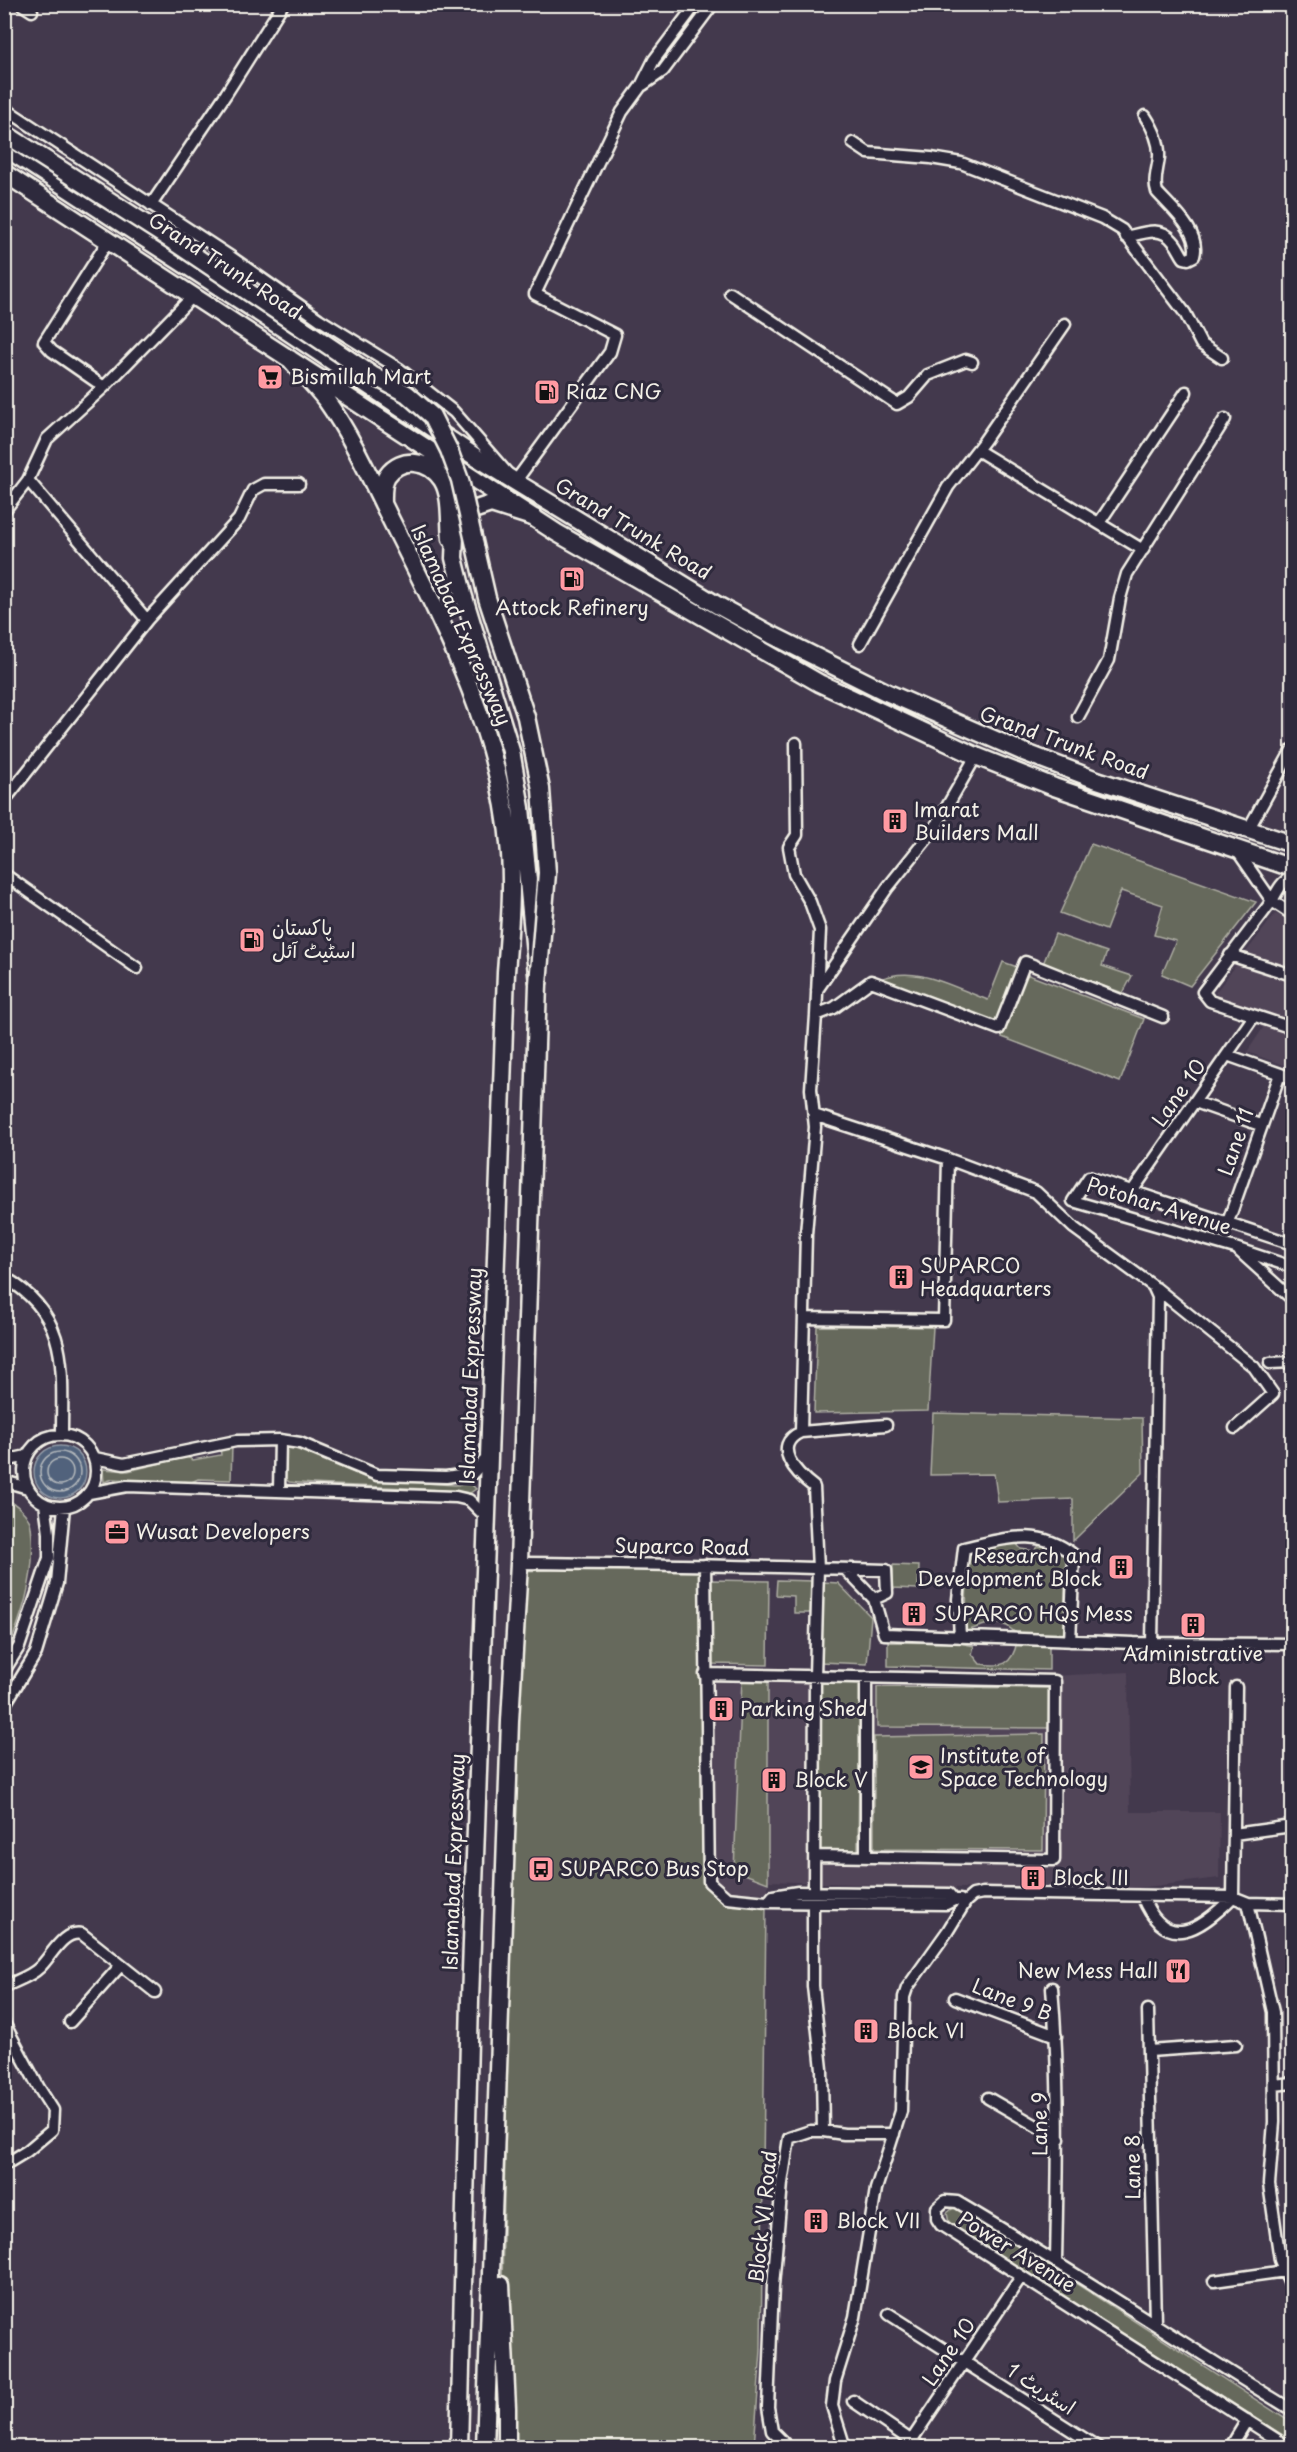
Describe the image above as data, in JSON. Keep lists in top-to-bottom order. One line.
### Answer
{"streets":{"highway":["Grand Trunk Road","Islamabad Expressway"],"street":["Lane 10","Lane 11","Potohar Avenue","Suparco Road","Lane 9 B","Lane 9","Lane 8","Block VI Road","Power Avenue","اسٹریٹ 1"]},"crossings":[["Grand Trunk Road","Islamabad Expressway"],["Lane 10","Potohar Avenue"],["Lane 10","Power Avenue"],["Lane 10","اسٹریٹ 1"],["Lane 11","Potohar Avenue"],["Lane 9 B","Lane 9"],["Lane 9","Power Avenue"],["Lane 8","Power Avenue"]],"places":{"supermarket":["Bismillah Mart"],"fuel station":["Riaz CNG","Attock Refinery","پاکستان اسٹیٹ آئل"],"building":["Imarat Builders Mall","SUPARCO Headquarters","Research and Development Block","SUPARCO HQs Mess","Administrative Block","Parking Shed","Block V","Block III","Block VI","Block VII"],"office":["Wusat Developers"],"school or university":["Institute of Space Technology"],"bus stop":["SUPARCO Bus Stop"],"restaurant":["New Mess Hall"]}}
